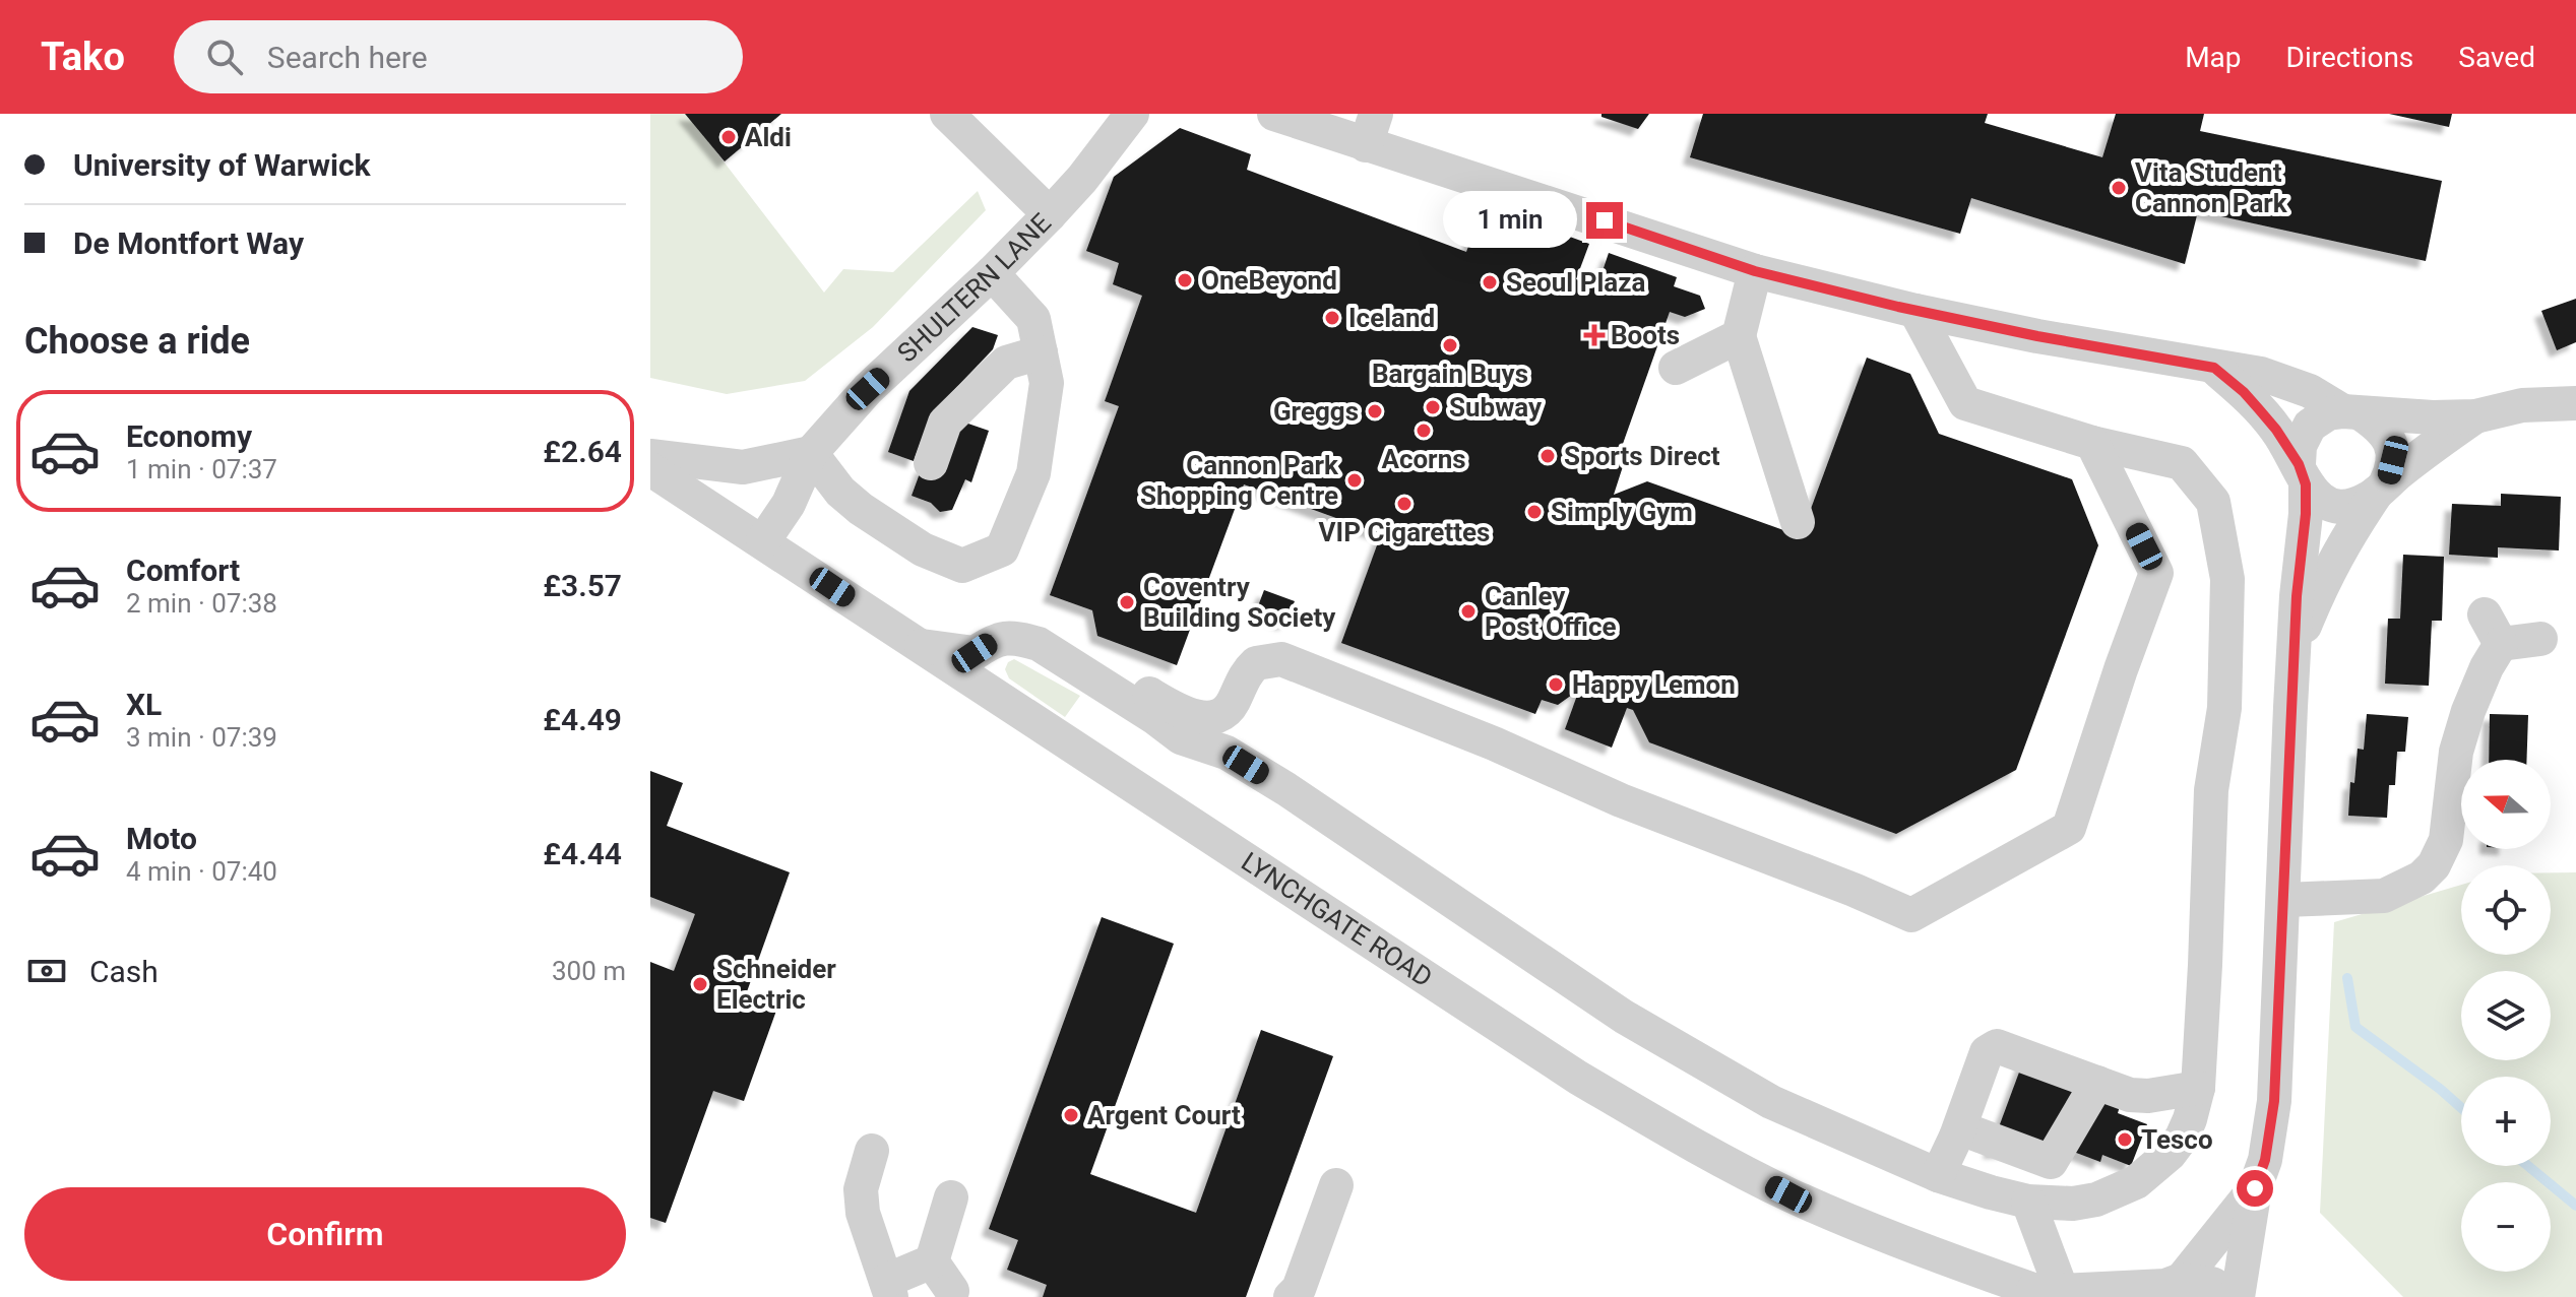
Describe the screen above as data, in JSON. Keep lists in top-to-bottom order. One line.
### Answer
{"streets":{"street":["SHULTERN LANE","LYNCHGATE ROAD"]},"crossings":[["SHULTERN LANE","LYNCHGATE ROAD"]],"places":{"other":["Aldi","Vita Student Cannon Park","OneBeyond","Seoul Plaza","Iceland","Bargain Buys","Subway","Greggs","Acorns","Sports Direct","Cannon Park Shopping Centre","VIP Cigarettes","Simply Gym","Coventry Building Society","Canley Post Office","Happy Lemon","Schneider Electric","Argent Court","Tesco"],"health":["Boots"]},"north":"left","page":{"header":"Tako","search":"Search here","nav":["Map","Directions","Saved"],"banner":["University of Warwick","De Montfort Way"],"bubble":"1 min","heading":"Choose a ride","list":[{"name":"Economy","note":"1 min · 07:37","value":"£2.64"},{"name":"Comfort","note":"2 min · 07:38","value":"£3.57"},{"name":"XL","note":"3 min · 07:39","value":"£4.49"},{"name":"Moto","note":"4 min · 07:40","value":"£4.44"}],"map_buttons":["+","−"],"pay":["Cash","300 m"],"buttons":"Confirm"}}
